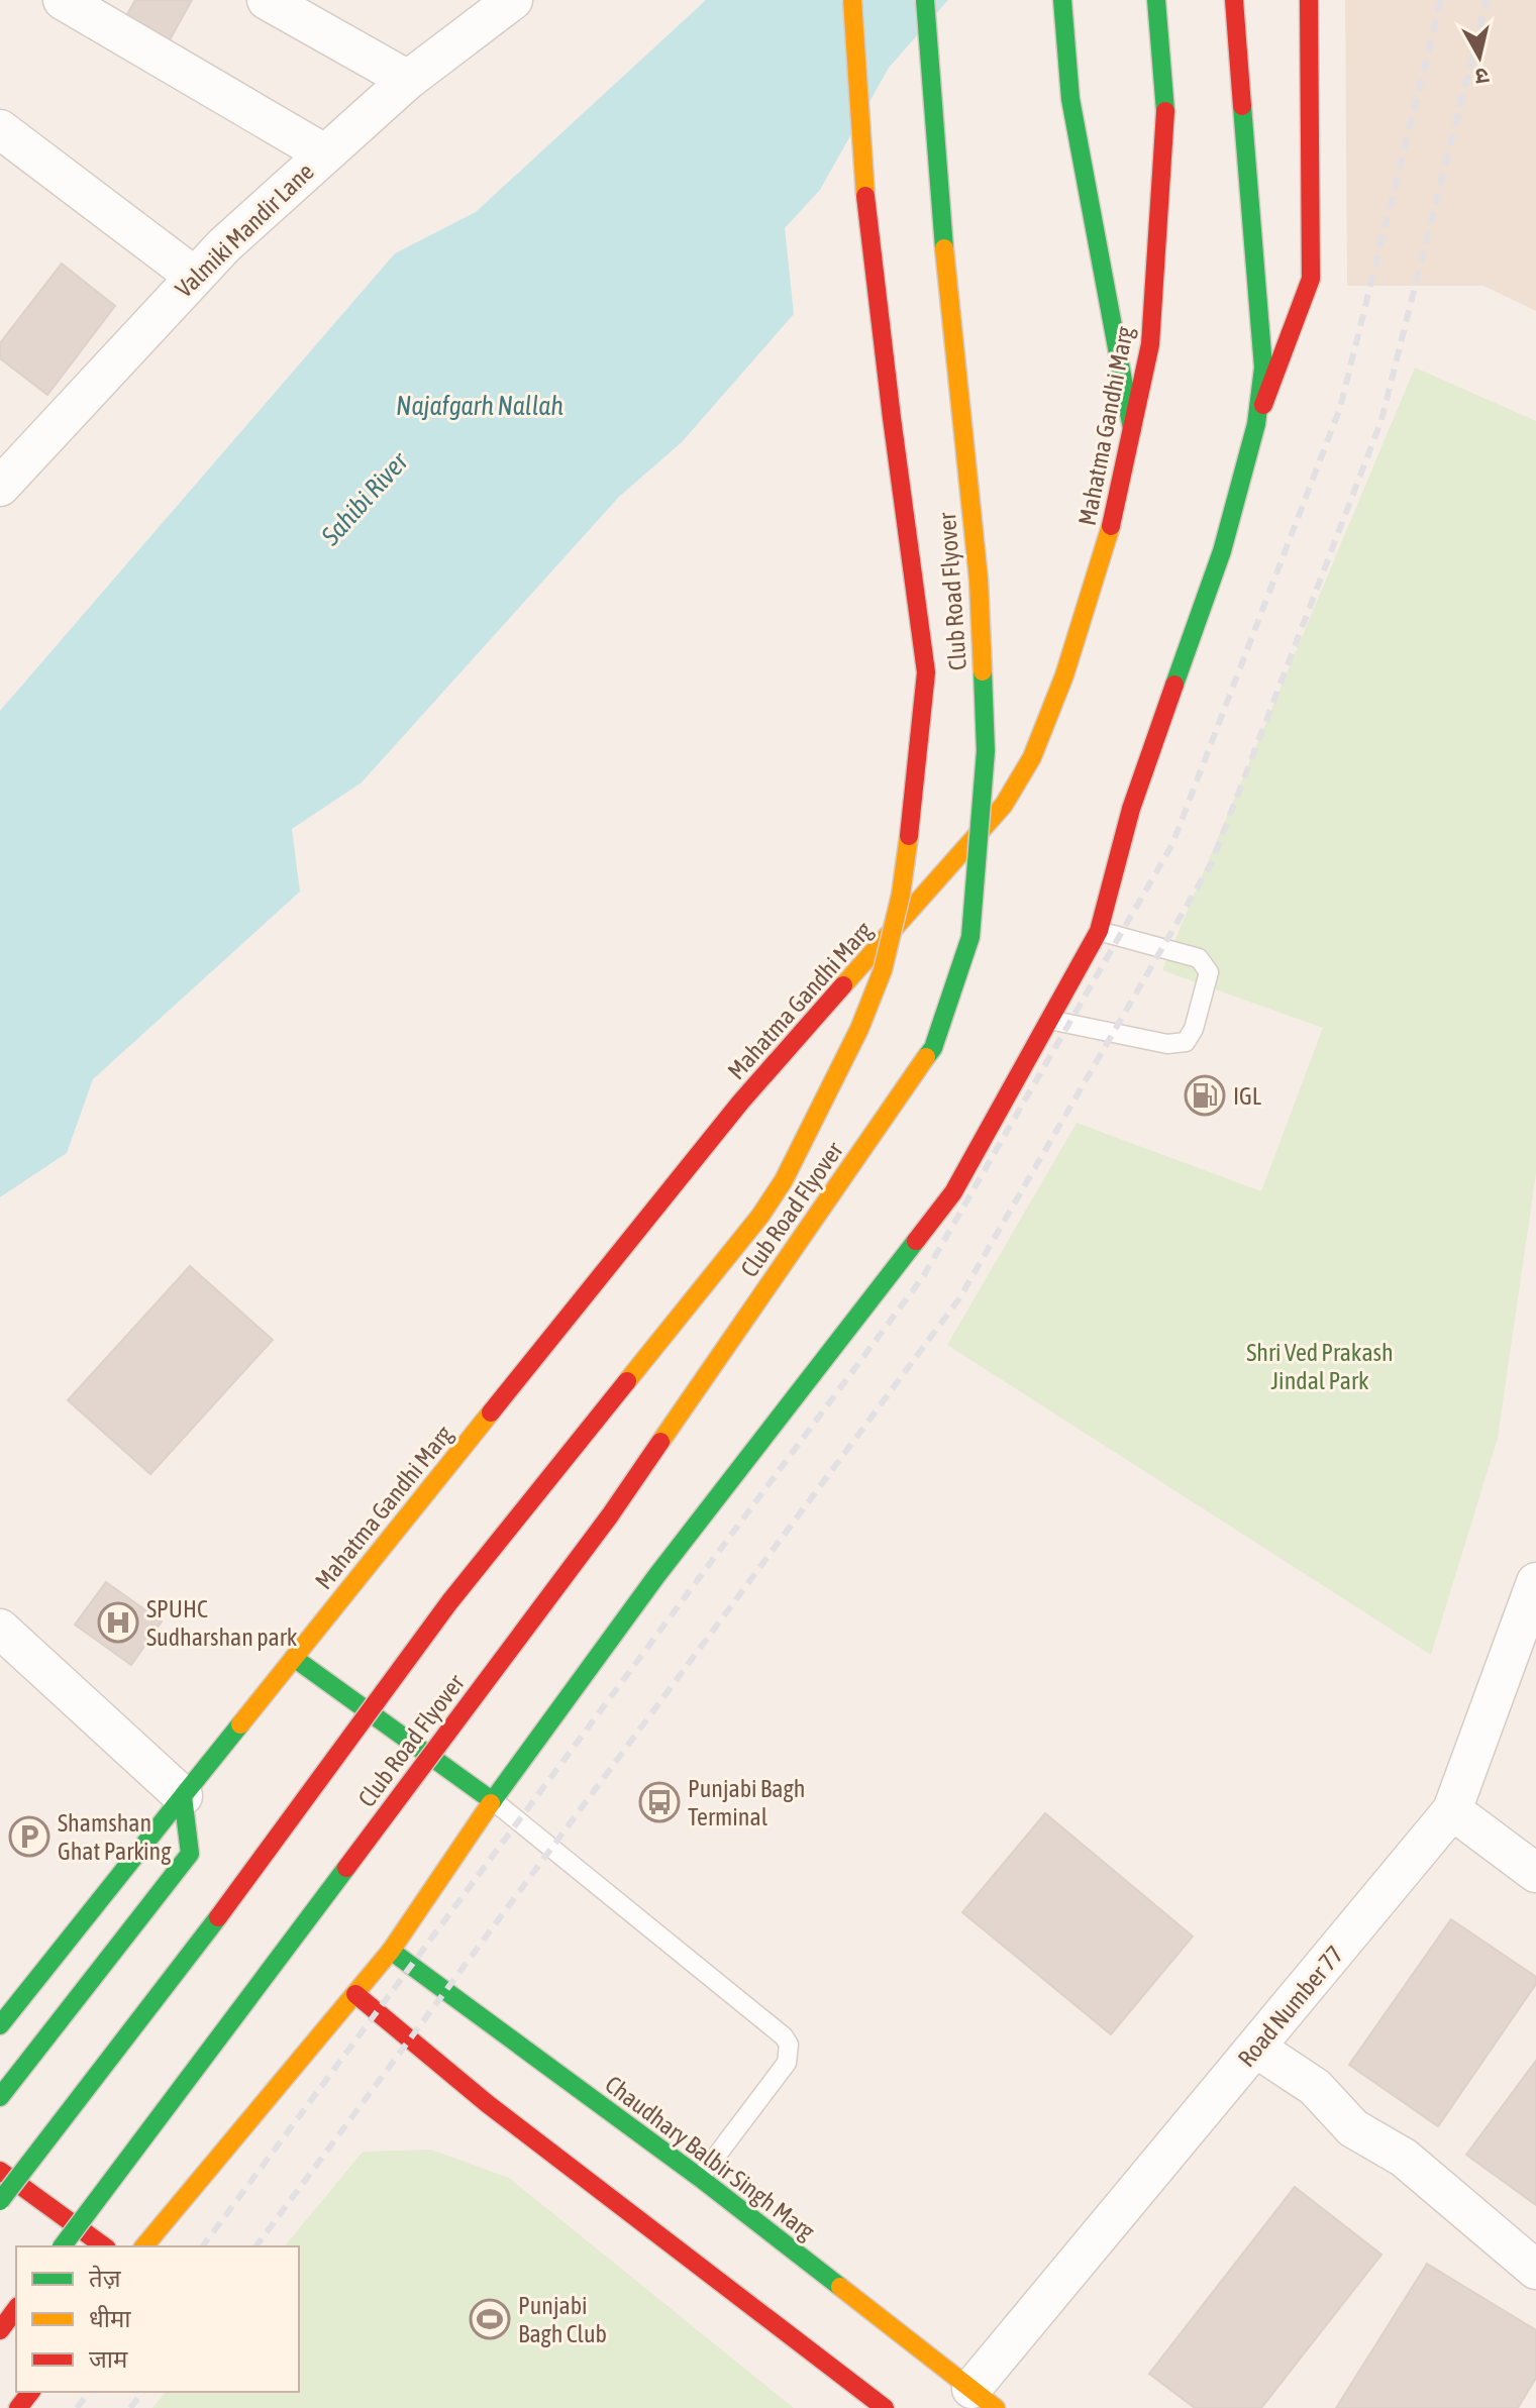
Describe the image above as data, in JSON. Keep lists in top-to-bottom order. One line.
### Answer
{"streets":{"main road":["Mahatma Gandhi Marg","Club Road Flyover","Chaudhary Balbir Singh Marg"],"street":["Valmiki Mandir Lane","Road Number 77"]},"crossings":[["Road Number 77","Chaudhary Balbir Singh Marg"]],"water":["Najafgarh Nallah","Sahibi River"],"parks":["Shri Ved Prakash Jindal Park"],"places":{"fuel station":["IGL"],"hospital":["SPUHC Sudharshan park"],"bus stop":["Punjabi Bagh Terminal"],"parking":["Shamshan Ghat Parking"],"sports":["Punjabi Bagh Club"]},"legend":["तेज़","धीमा","जाम"],"north":"bottom"}
